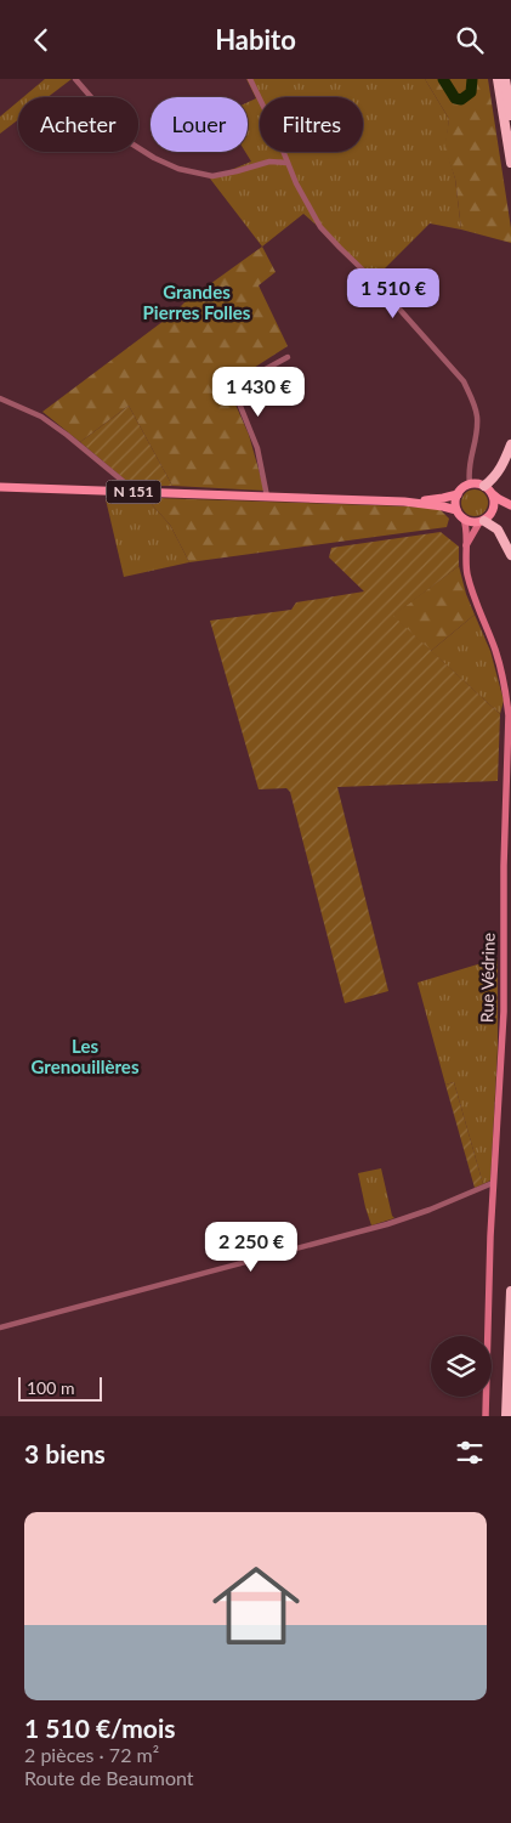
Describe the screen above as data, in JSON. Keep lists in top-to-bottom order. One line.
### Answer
{"streets":{"main road":["N 151"],"street":["Rue Védrine"]},"crossings":[["N 151","Rue Védrine"]],"districts":["Grandes Pierres Folles","Les Grenouillères"],"scale_bar":"100 m","page":{"header":"Habito","chip":["Acheter","Louer","Filtres"],"price":["1 510 €","1 430 €","2 250 €"],"scale":"100 m","heading":"3 biens","list":[{"name":"1 510 €/mois","note":"2 pièces · 72 m² · Route de Beaumont"}]}}
